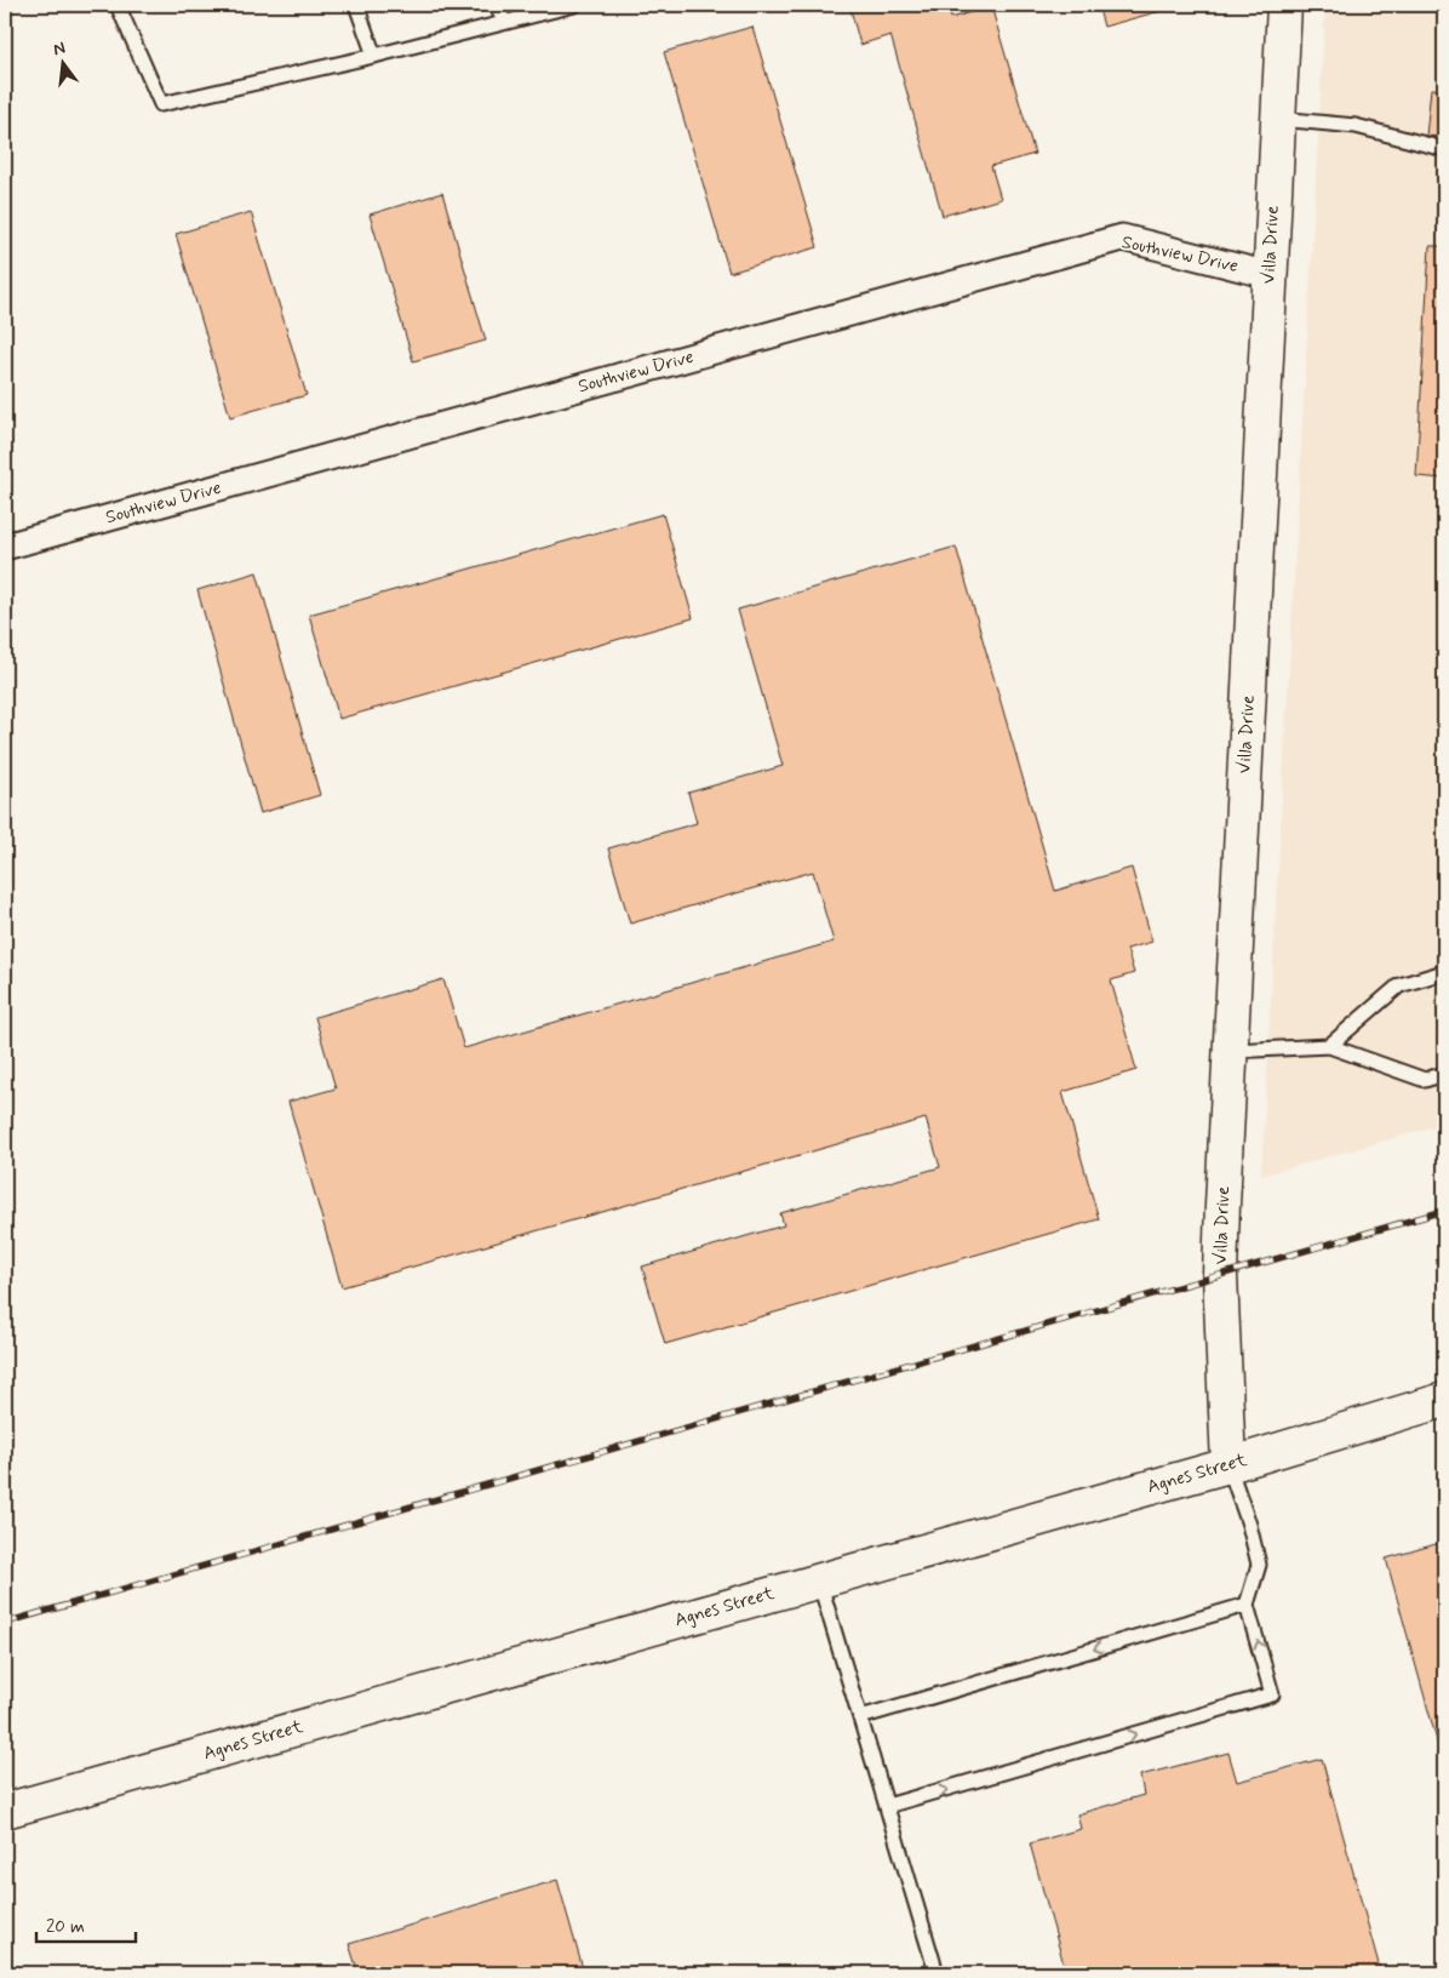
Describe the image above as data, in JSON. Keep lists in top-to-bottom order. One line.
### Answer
{"streets":{"main road":["Villa Drive","Agnes Street"],"street":["Southview Drive"]},"crossings":[["Villa Drive","Southview Drive"],["Villa Drive","Agnes Street"]],"scale_bar":"20 m","north":"top"}
